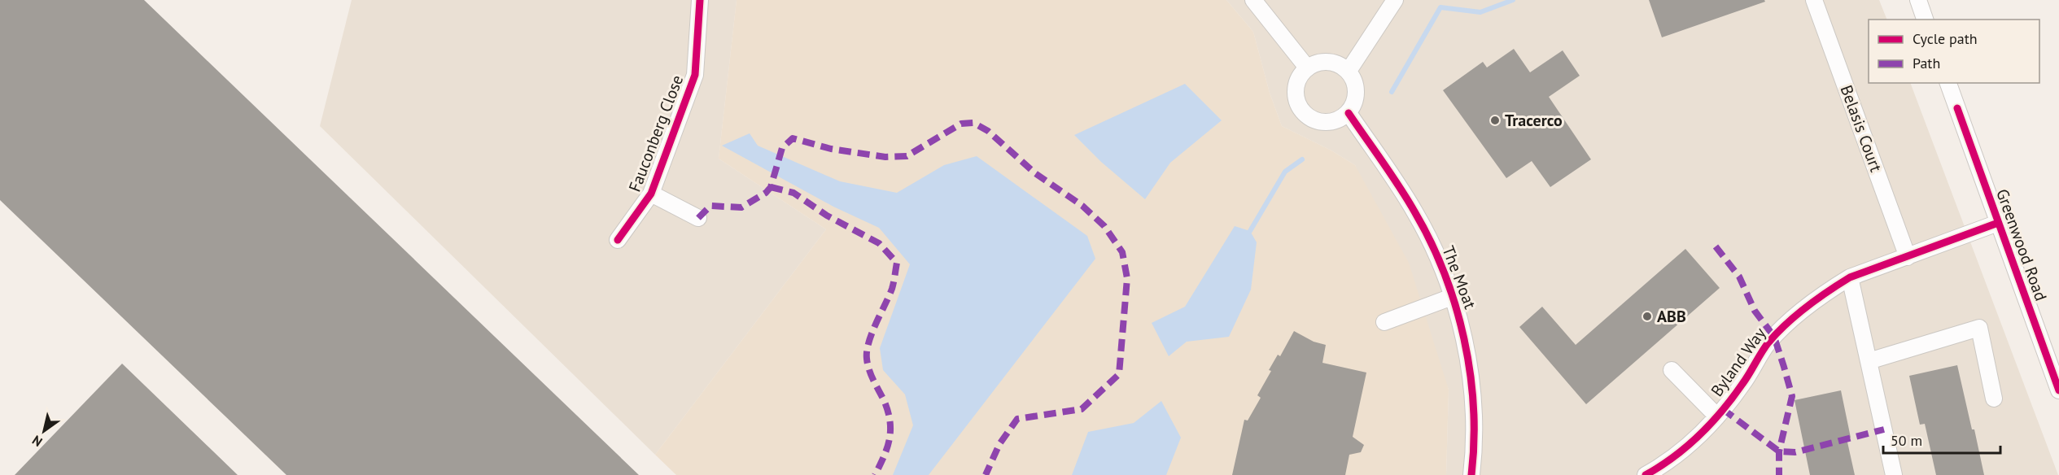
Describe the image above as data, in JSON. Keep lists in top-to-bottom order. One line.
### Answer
{"streets":{"street":["Belasis Court","Fauconberg Close","Greenwood Road","The Moat","Byland Way"]},"crossings":[["Belasis Court","Byland Way"],["Greenwood Road","Byland Way"]],"places":["Tracerco","ABB"],"legend":["Cycle path","Path"],"scale_bar":"50 m","north":"bottom left"}
